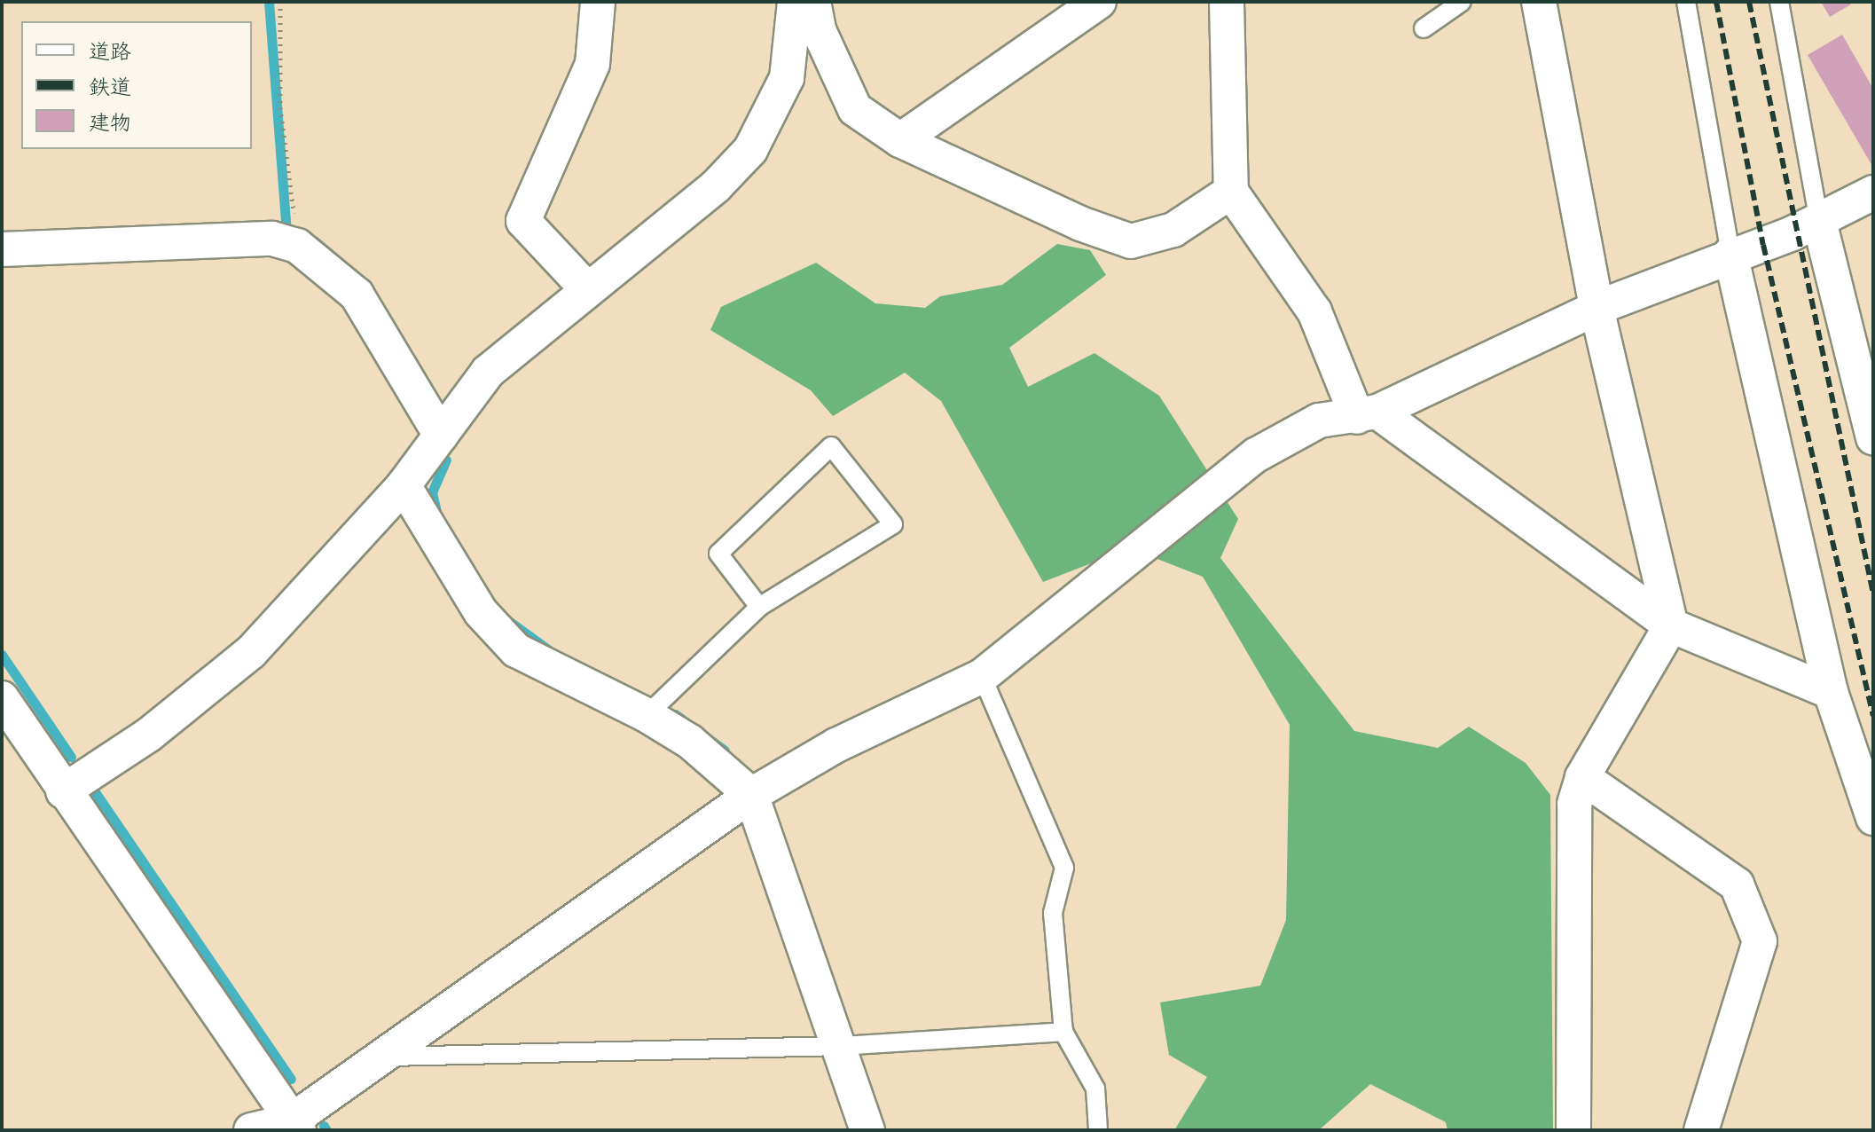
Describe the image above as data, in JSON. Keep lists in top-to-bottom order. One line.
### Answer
{"legend":["道路","鉄道","建物"]}
